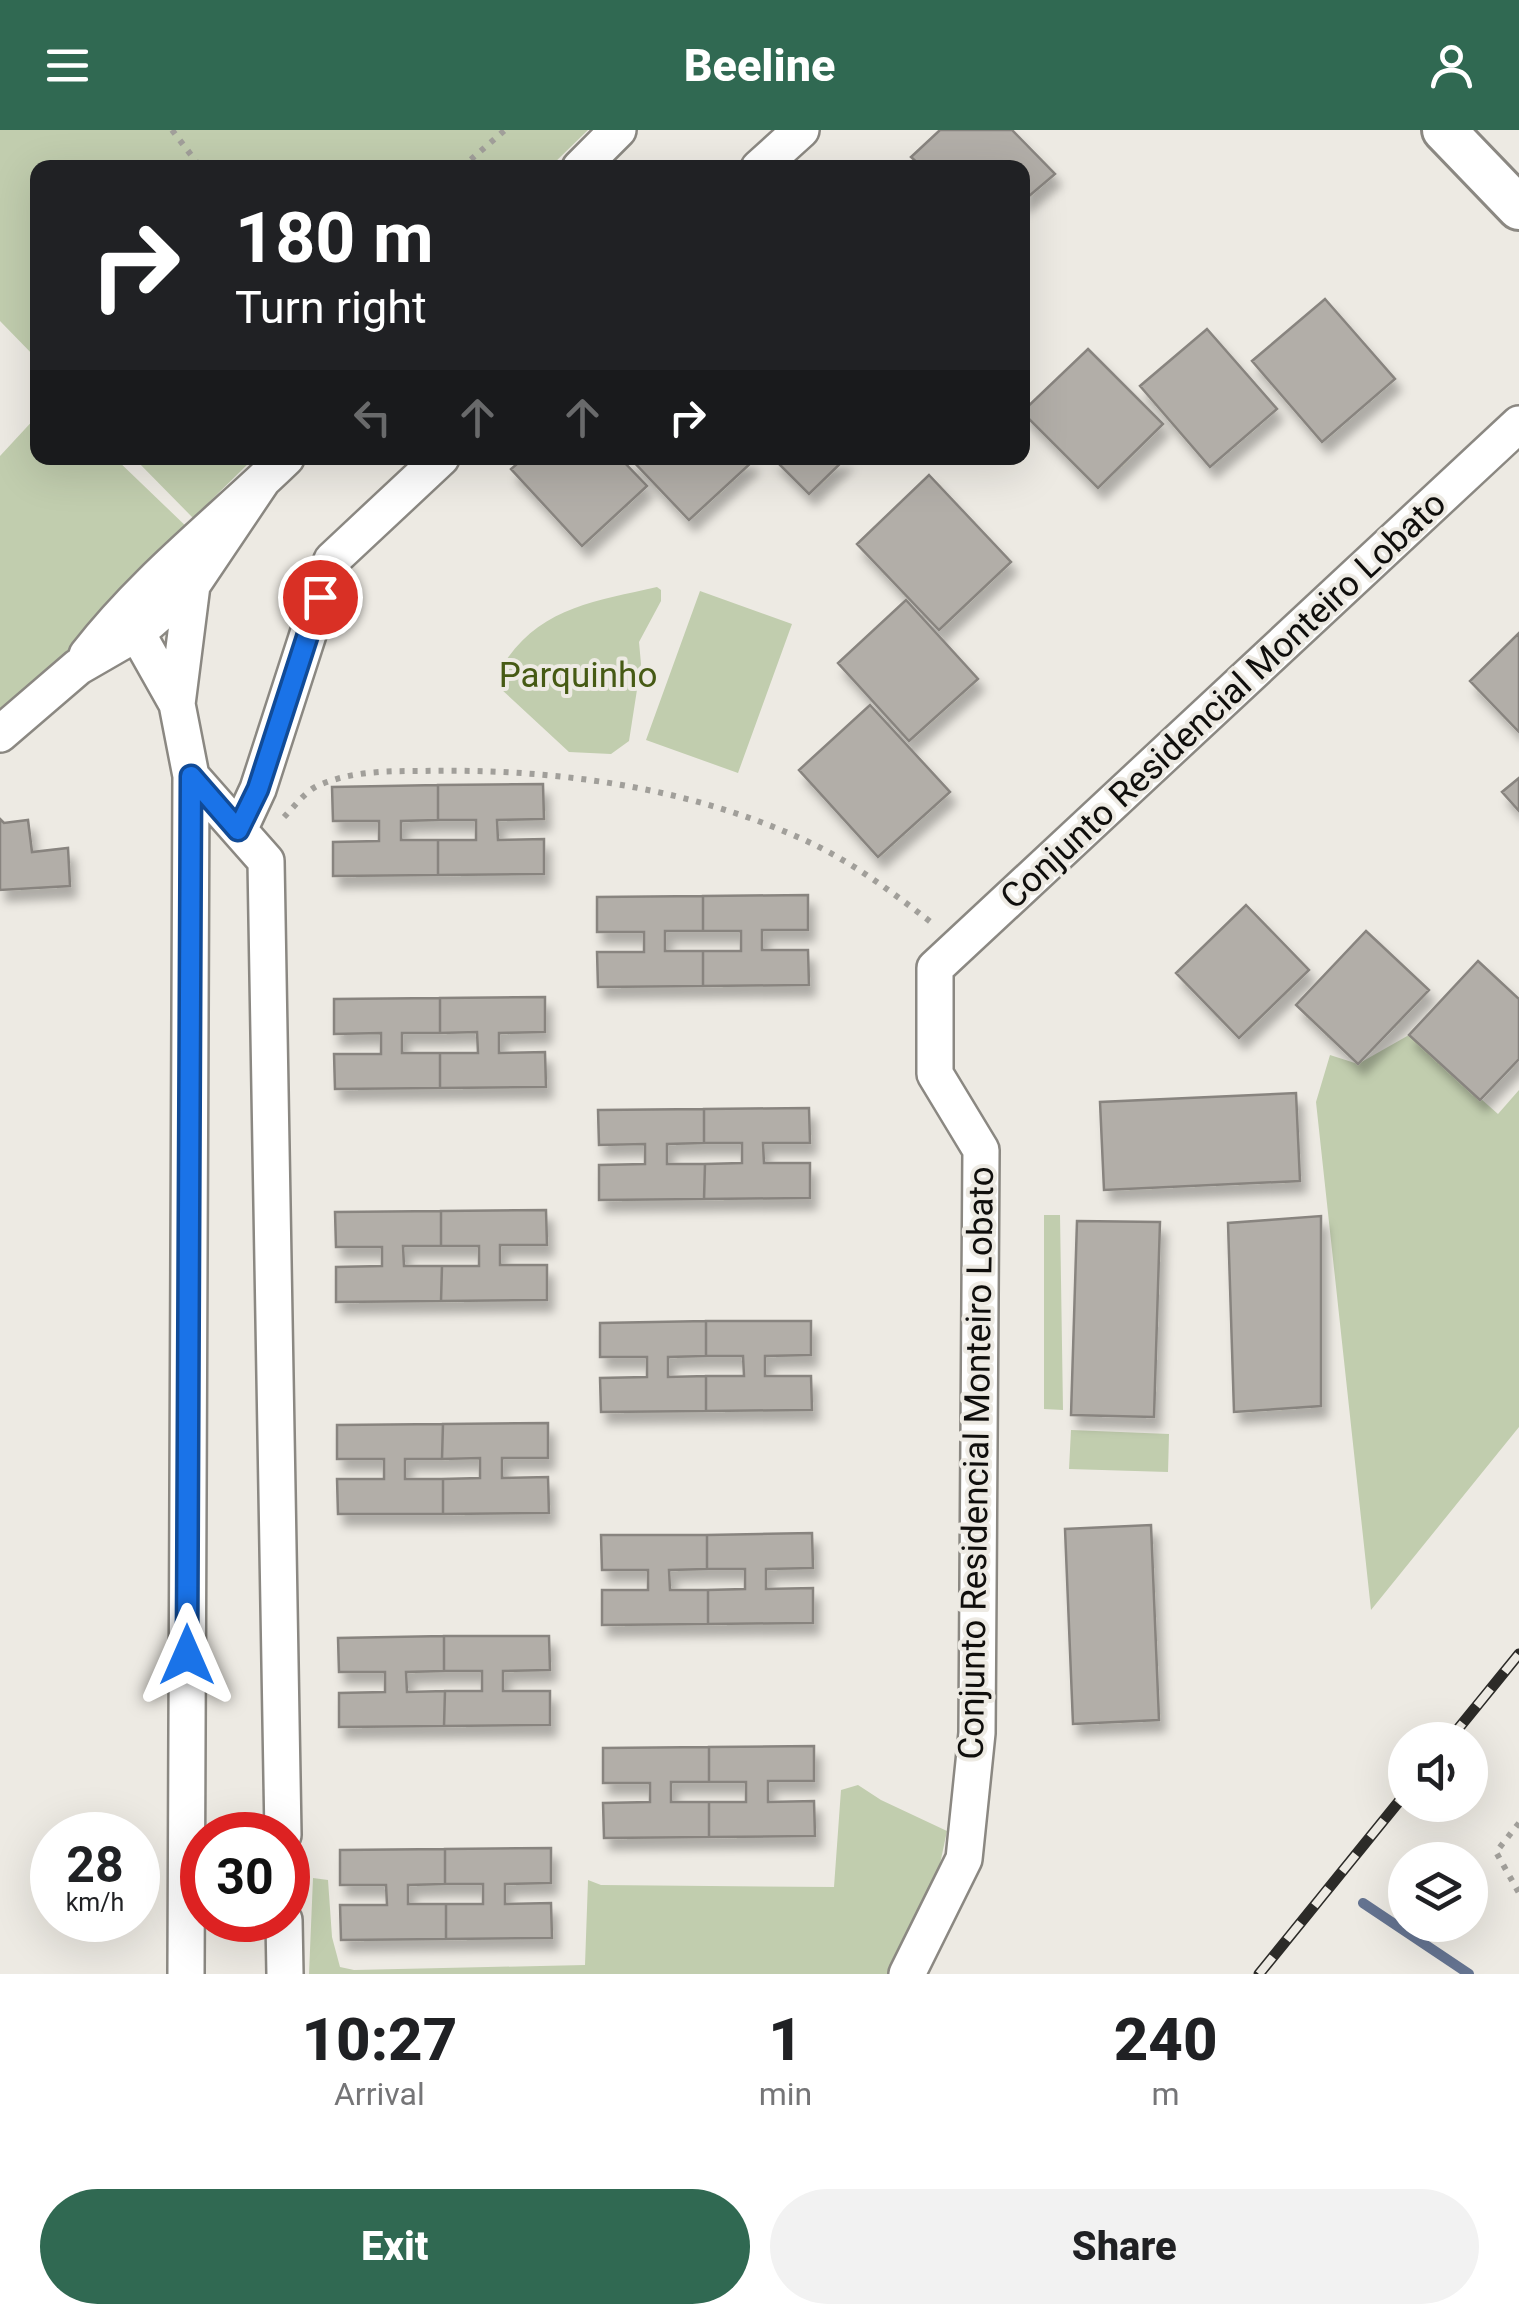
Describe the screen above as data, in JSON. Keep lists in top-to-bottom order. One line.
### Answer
{"streets":{"street":["Conjunto Residencial Monteiro Lobato"]},"parks":["Parquinho"],"page":{"header":"Beeline","turn":["180 m","Turn right"],"speed":"28 km/h","limit":"30","eta":["10:27","Arrival","1","min","240","m"],"buttons":["Exit","Share"]}}
